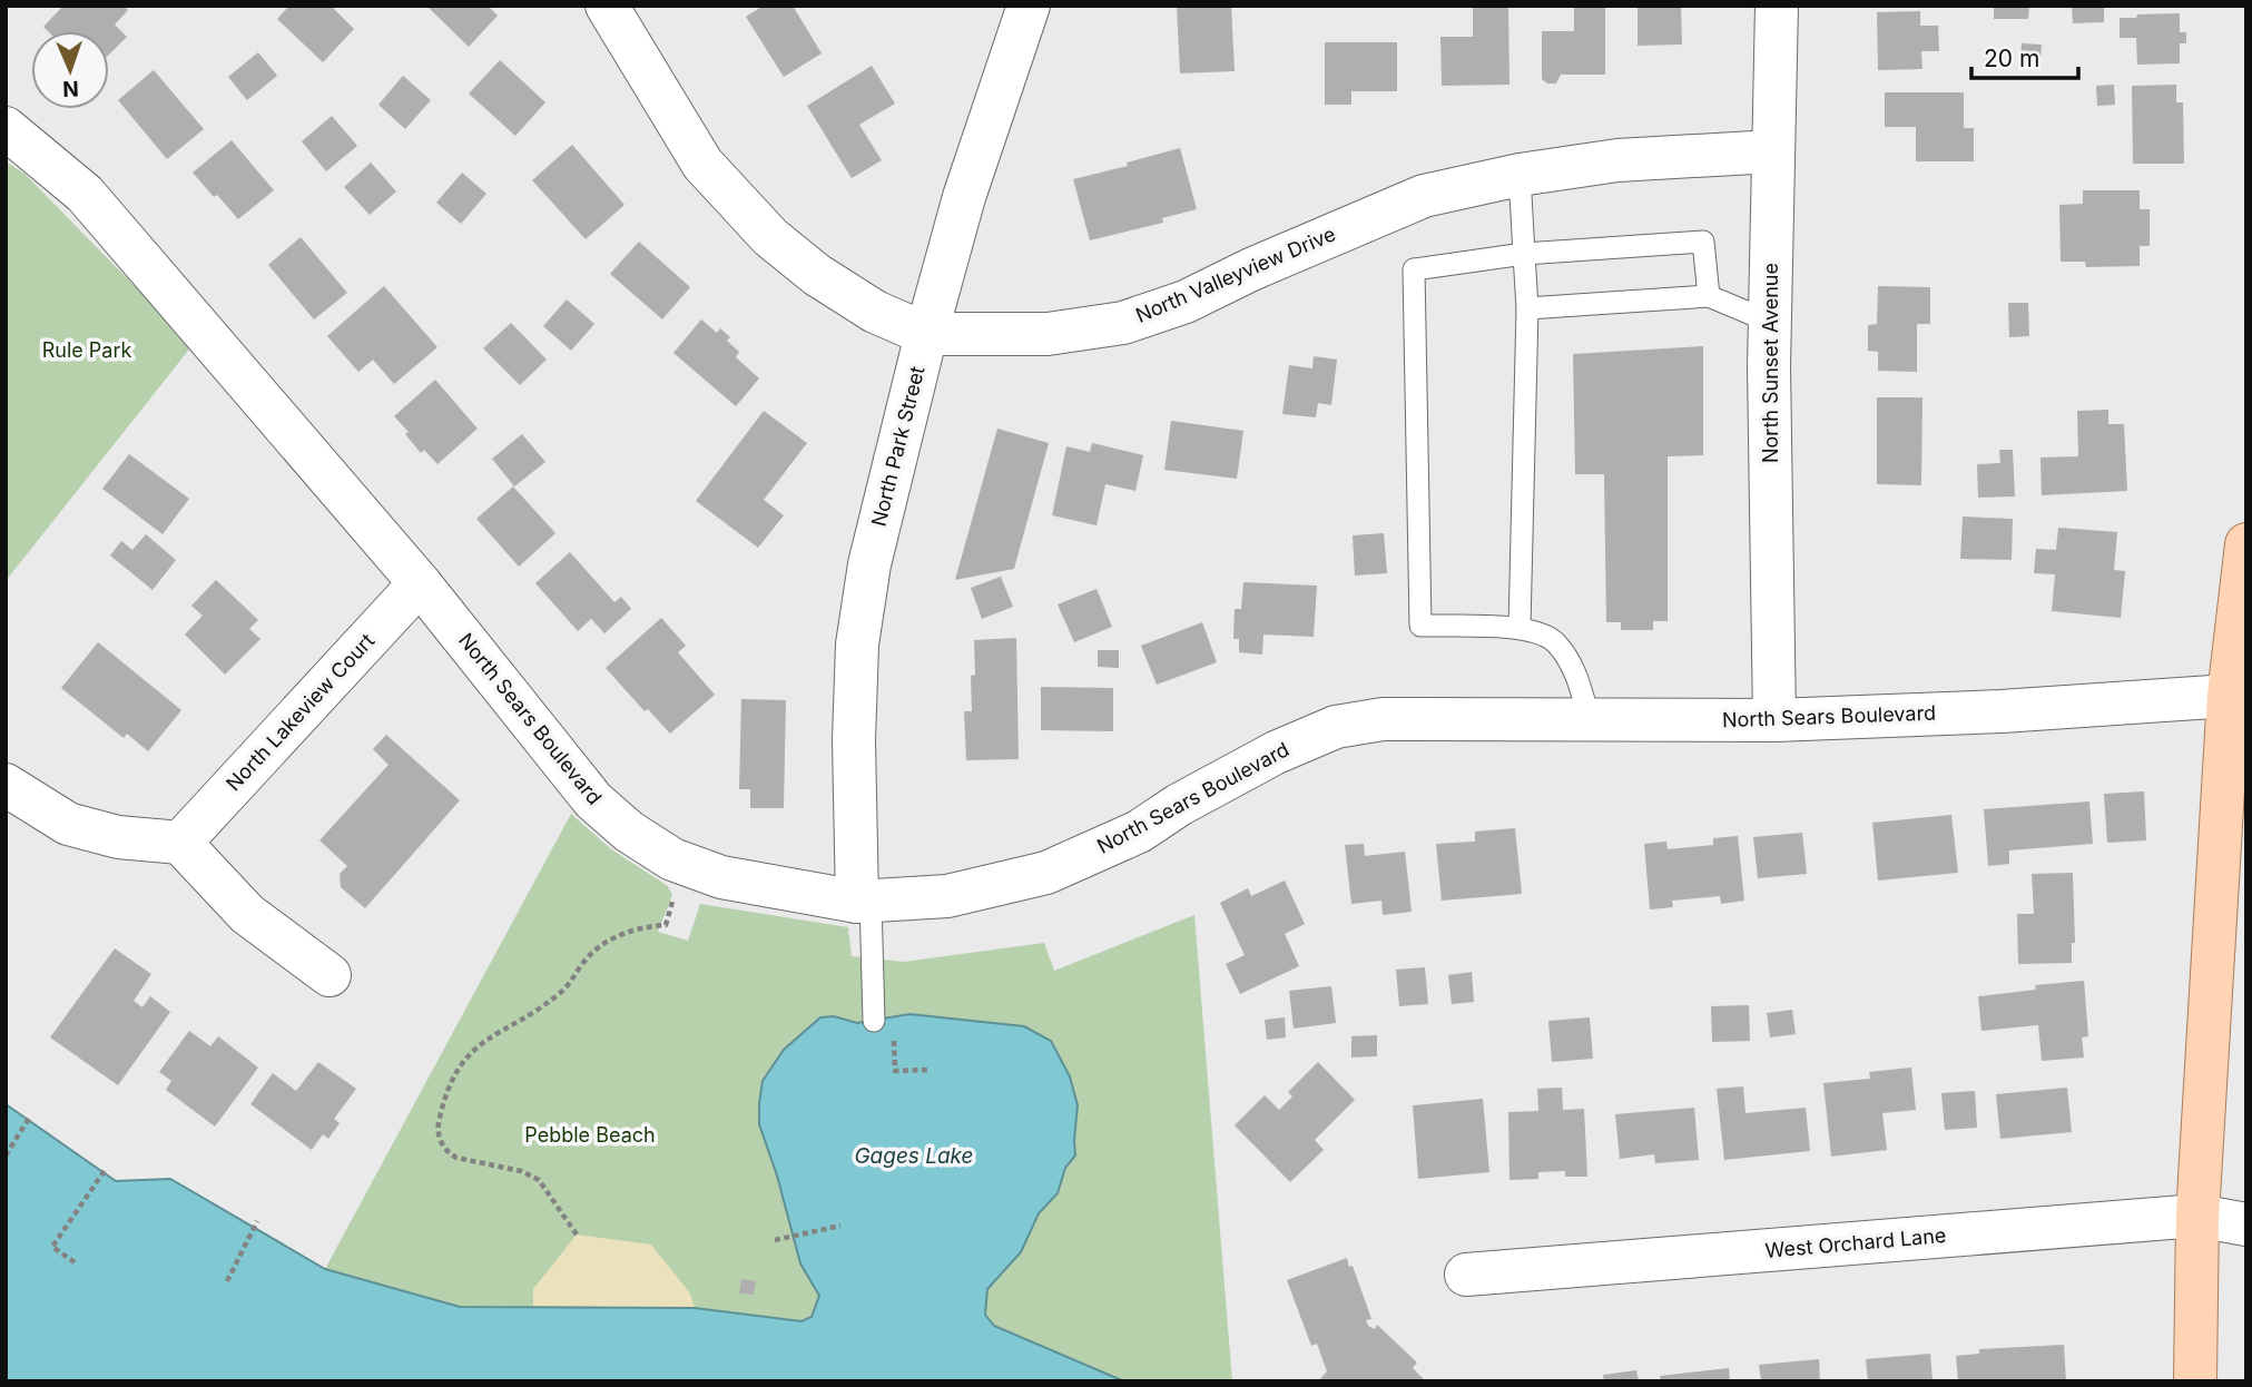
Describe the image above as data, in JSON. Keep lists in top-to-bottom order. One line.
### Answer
{"streets":{"street":["North Valleyview Drive","North Sunset Avenue","North Park Street","North Lakeview Court","North Sears Boulevard","West Orchard Lane"]},"crossings":[["North Valleyview Drive","North Sunset Avenue"],["North Valleyview Drive","North Park Street"],["North Sunset Avenue","North Sears Boulevard"],["North Park Street","North Sears Boulevard"],["North Lakeview Court","North Sears Boulevard"]],"water":["Gages Lake"],"parks":["Rule Park","Pebble Beach"],"scale_bar":"20 m","north":"bottom"}
